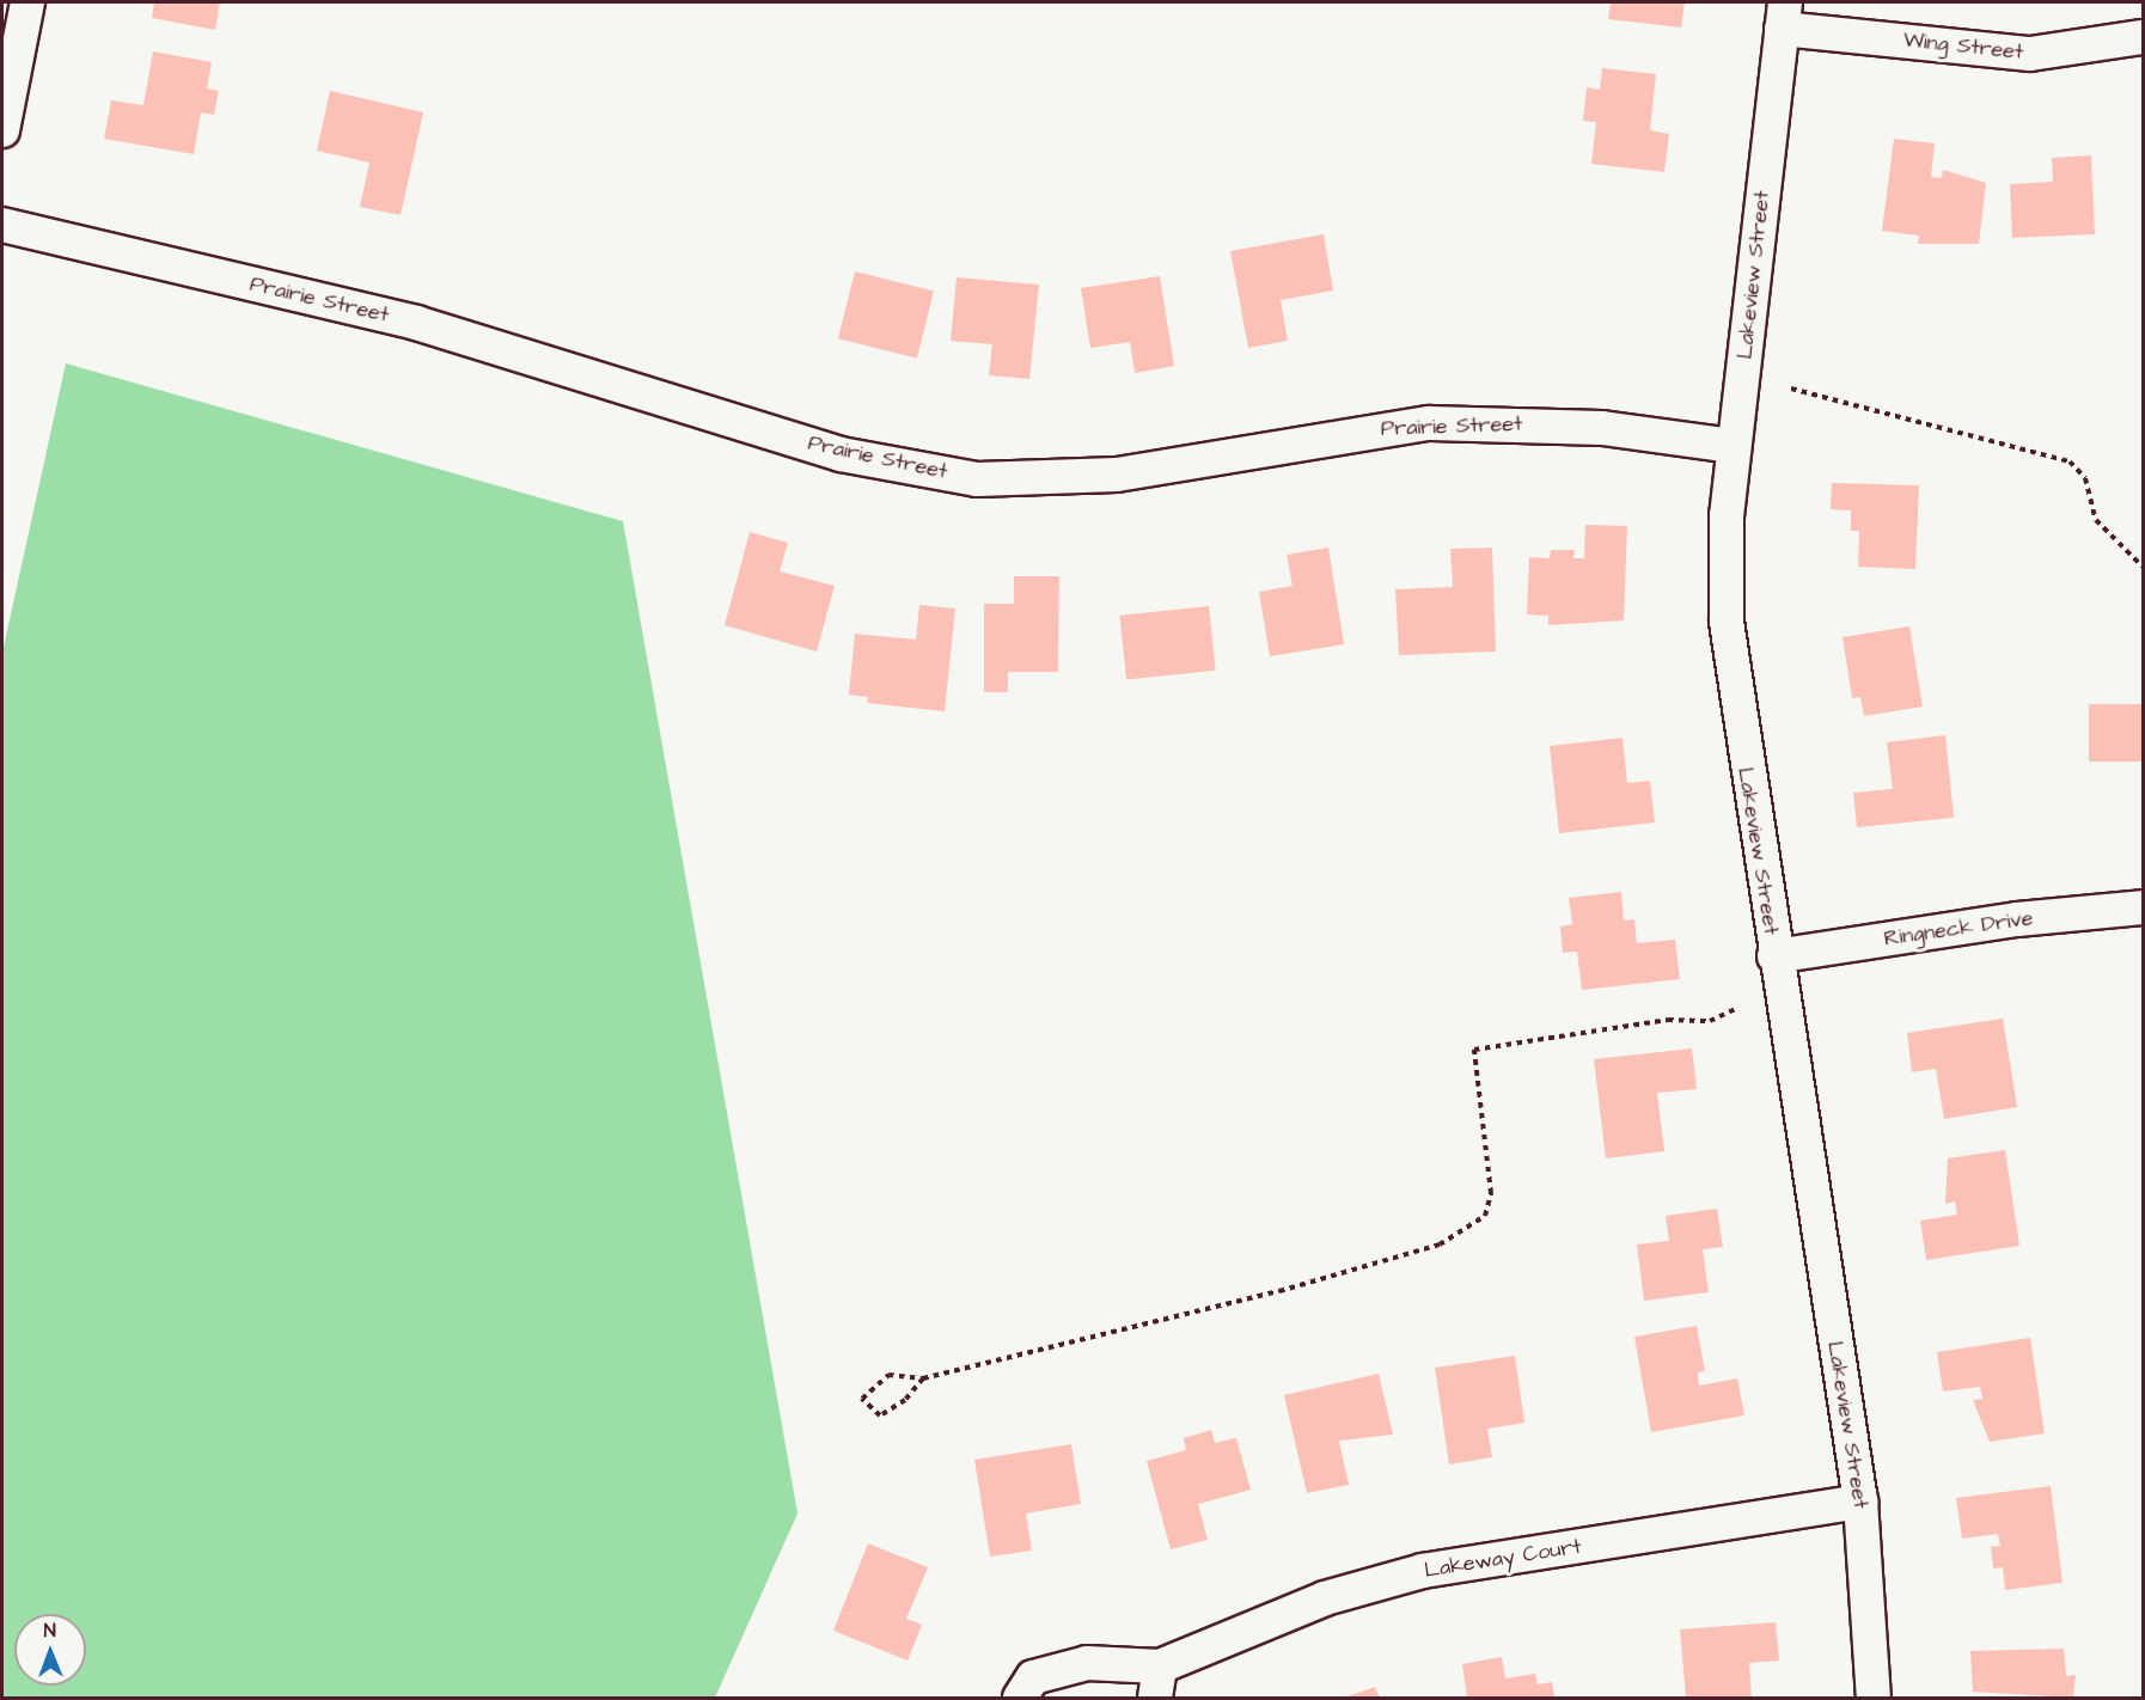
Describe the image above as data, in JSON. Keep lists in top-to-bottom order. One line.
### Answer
{"streets":{"street":["Wing Street","Lakeview Street","Prairie Street","Ringneck Drive","Lakeway Court"]},"crossings":[["Wing Street","Lakeview Street"],["Lakeview Street","Prairie Street"],["Lakeview Street","Ringneck Drive"],["Lakeview Street","Lakeway Court"]],"north":"top"}
